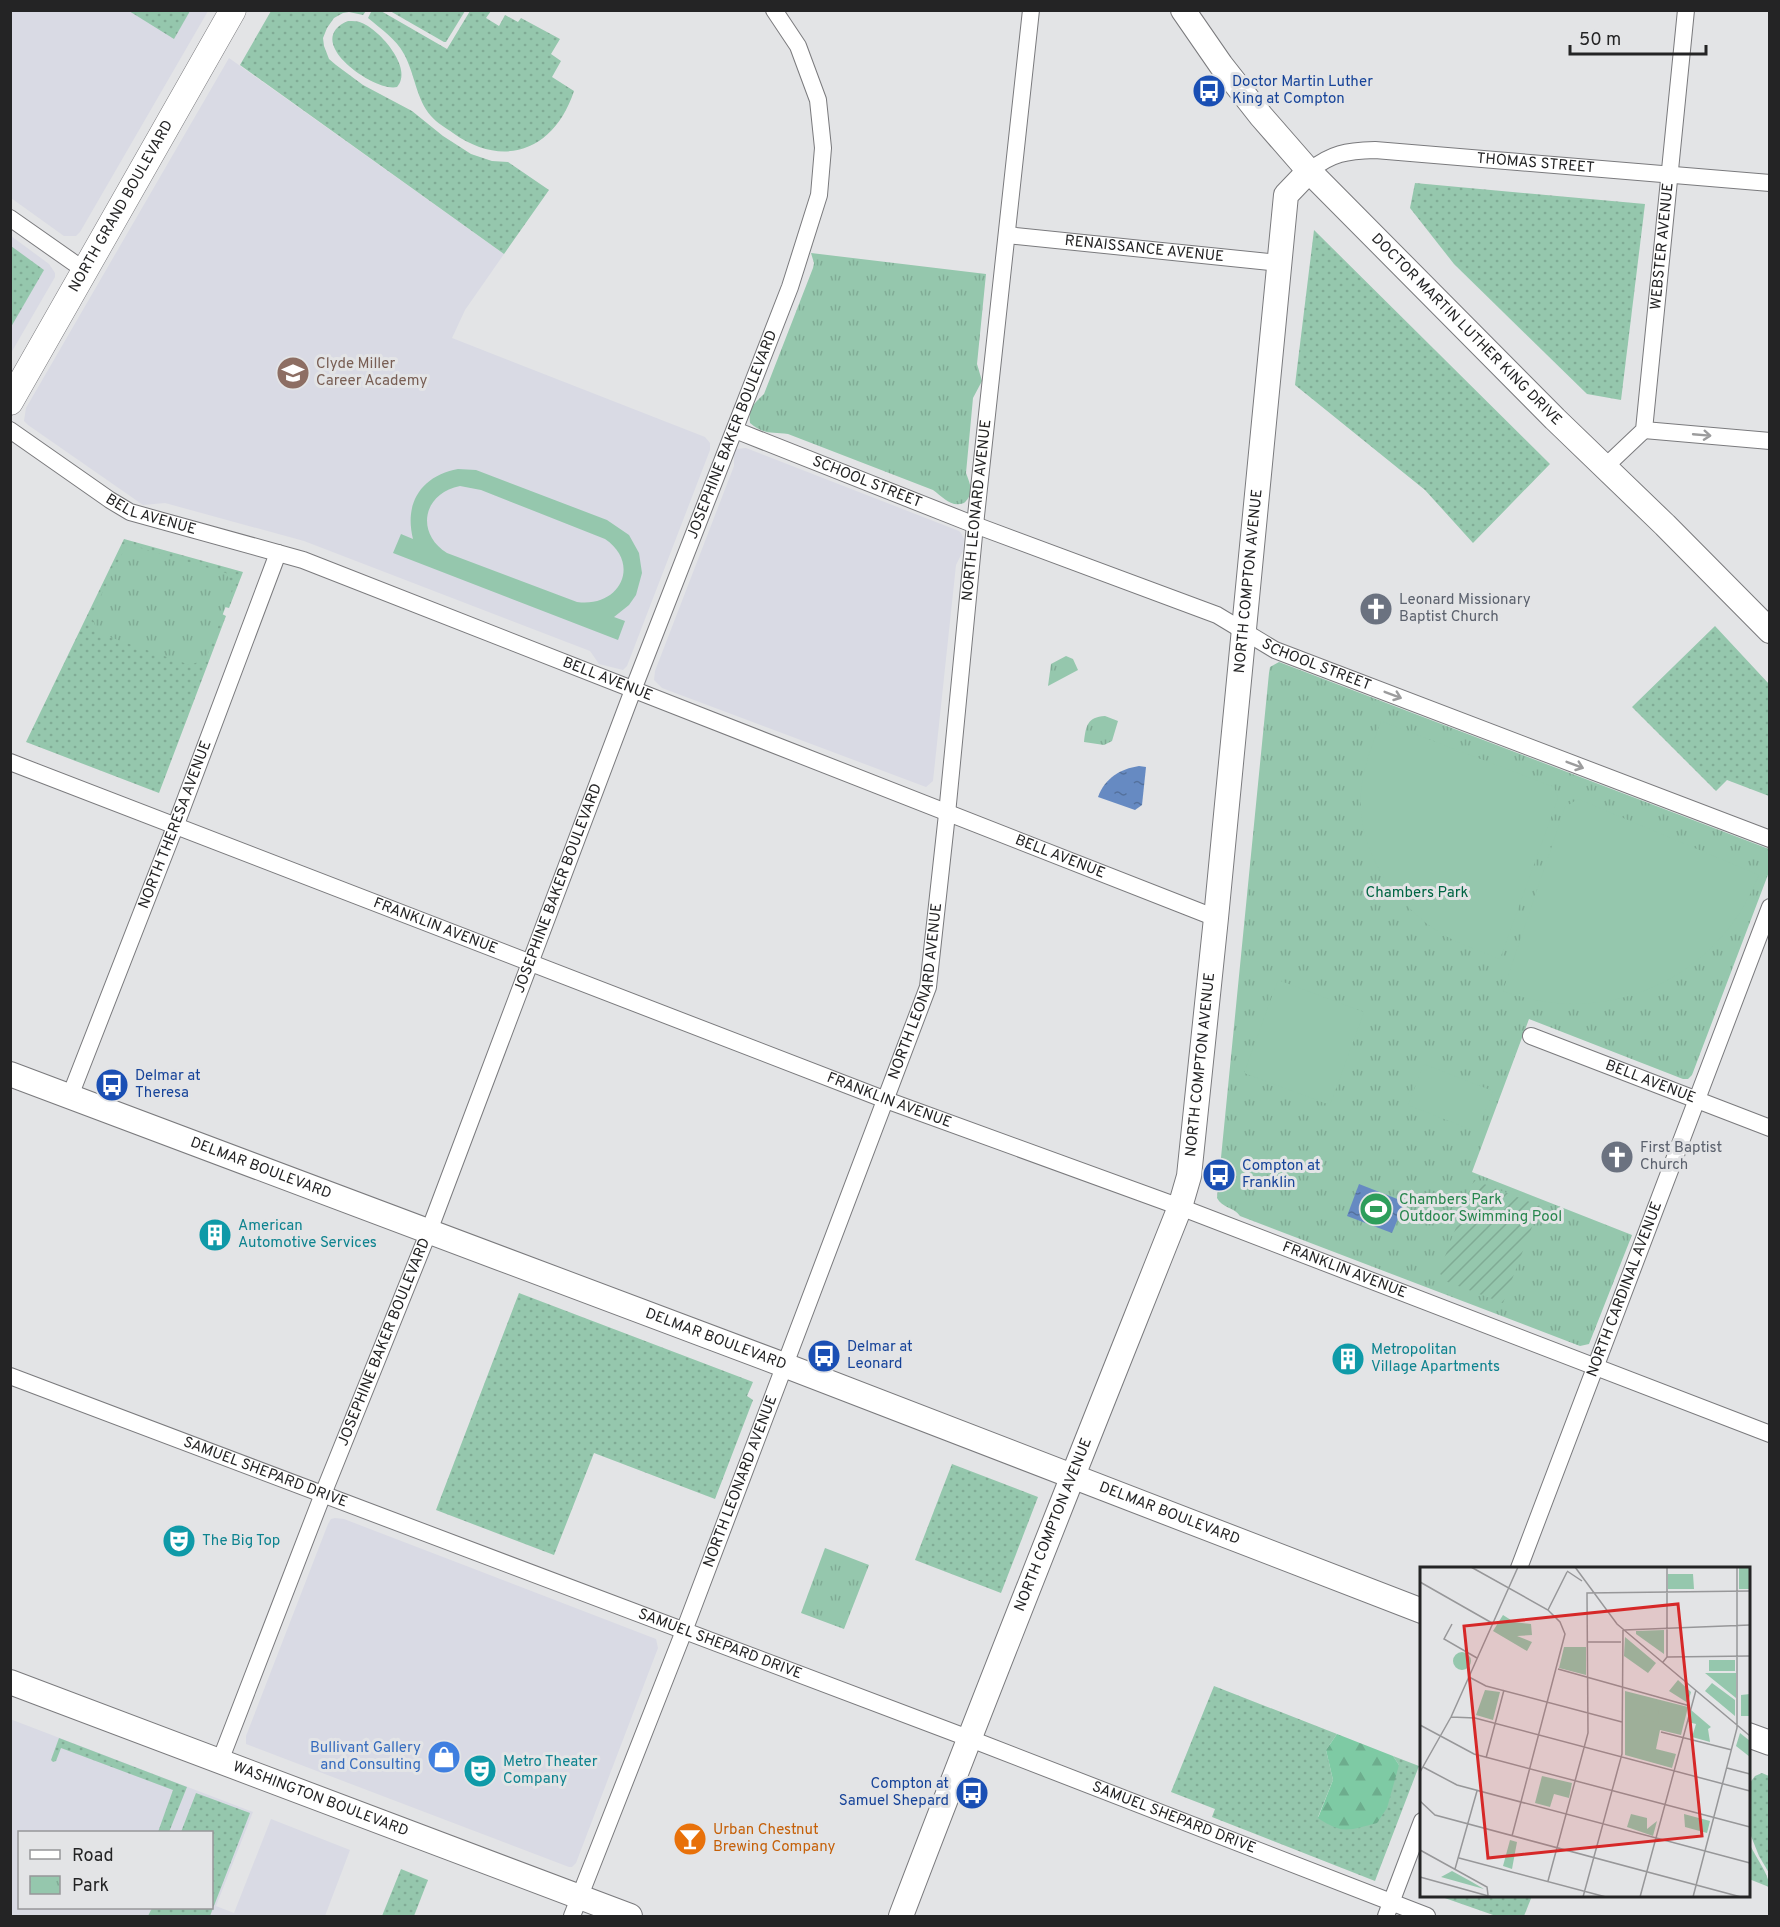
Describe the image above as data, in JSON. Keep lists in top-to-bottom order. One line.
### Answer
{"streets":{"main road":["NORTH GRAND BOULEVARD","DOCTOR MARTIN LUTHER KING DRIVE","NORTH COMPTON AVENUE","DELMAR BOULEVARD","WASHINGTON BOULEVARD"],"street":["THOMAS STREET","WEBSTER AVENUE","RENAISSANCE AVENUE","JOSEPHINE BAKER BOULEVARD","SCHOOL STREET","NORTH LEONARD AVENUE","BELL AVENUE","NORTH THERESA AVENUE","FRANKLIN AVENUE","NORTH CARDINAL AVENUE","SAMUEL SHEPARD DRIVE"]},"crossings":[["THOMAS STREET","WEBSTER AVENUE"],["THOMAS STREET","DOCTOR MARTIN LUTHER KING DRIVE"],["THOMAS STREET","NORTH COMPTON AVENUE"],["RENAISSANCE AVENUE","NORTH LEONARD AVENUE"],["RENAISSANCE AVENUE","NORTH COMPTON AVENUE"],["DOCTOR MARTIN LUTHER KING DRIVE","NORTH COMPTON AVENUE"],["JOSEPHINE BAKER BOULEVARD","SCHOOL STREET"],["JOSEPHINE BAKER BOULEVARD","BELL AVENUE"],["JOSEPHINE BAKER BOULEVARD","FRANKLIN AVENUE"],["JOSEPHINE BAKER BOULEVARD","DELMAR BOULEVARD"],["JOSEPHINE BAKER BOULEVARD","SAMUEL SHEPARD DRIVE"],["JOSEPHINE BAKER BOULEVARD","WASHINGTON BOULEVARD"],["SCHOOL STREET","NORTH LEONARD AVENUE"],["SCHOOL STREET","NORTH COMPTON AVENUE"],["NORTH LEONARD AVENUE","BELL AVENUE"],["NORTH LEONARD AVENUE","FRANKLIN AVENUE"],["NORTH LEONARD AVENUE","DELMAR BOULEVARD"],["NORTH LEONARD AVENUE","SAMUEL SHEPARD DRIVE"],["NORTH LEONARD AVENUE","WASHINGTON BOULEVARD"],["BELL AVENUE","NORTH COMPTON AVENUE"],["BELL AVENUE","NORTH THERESA AVENUE"],["BELL AVENUE","NORTH CARDINAL AVENUE"],["NORTH COMPTON AVENUE","FRANKLIN AVENUE"],["NORTH COMPTON AVENUE","DELMAR BOULEVARD"],["NORTH COMPTON AVENUE","SAMUEL SHEPARD DRIVE"],["NORTH THERESA AVENUE","FRANKLIN AVENUE"],["NORTH THERESA AVENUE","DELMAR BOULEVARD"],["FRANKLIN AVENUE","NORTH CARDINAL AVENUE"]],"one_way":["SCHOOL STREET"],"parks":["Chambers Park"],"places":{"bus stop":["Doctor Martin Luther King at Compton","Delmar at Theresa","Compton at Franklin","Delmar at Leonard","Compton at Samuel Shepard"],"school or university":["Clyde Miller Career Academy"],"church":["Leonard Missionary Baptist Church","First Baptist Church"],"sports":["Chambers Park Outdoor Swimming Pool"],"building":["American Automotive Services","Metropolitan Village Apartments"],"theatre":["The Big Top","Metro Theater Company"],"shop":["Bullivant Gallery and Consulting"],"bar":["Urban Chestnut Brewing Company"]},"legend":["Road","Park"],"scale_bar":"50 m"}
